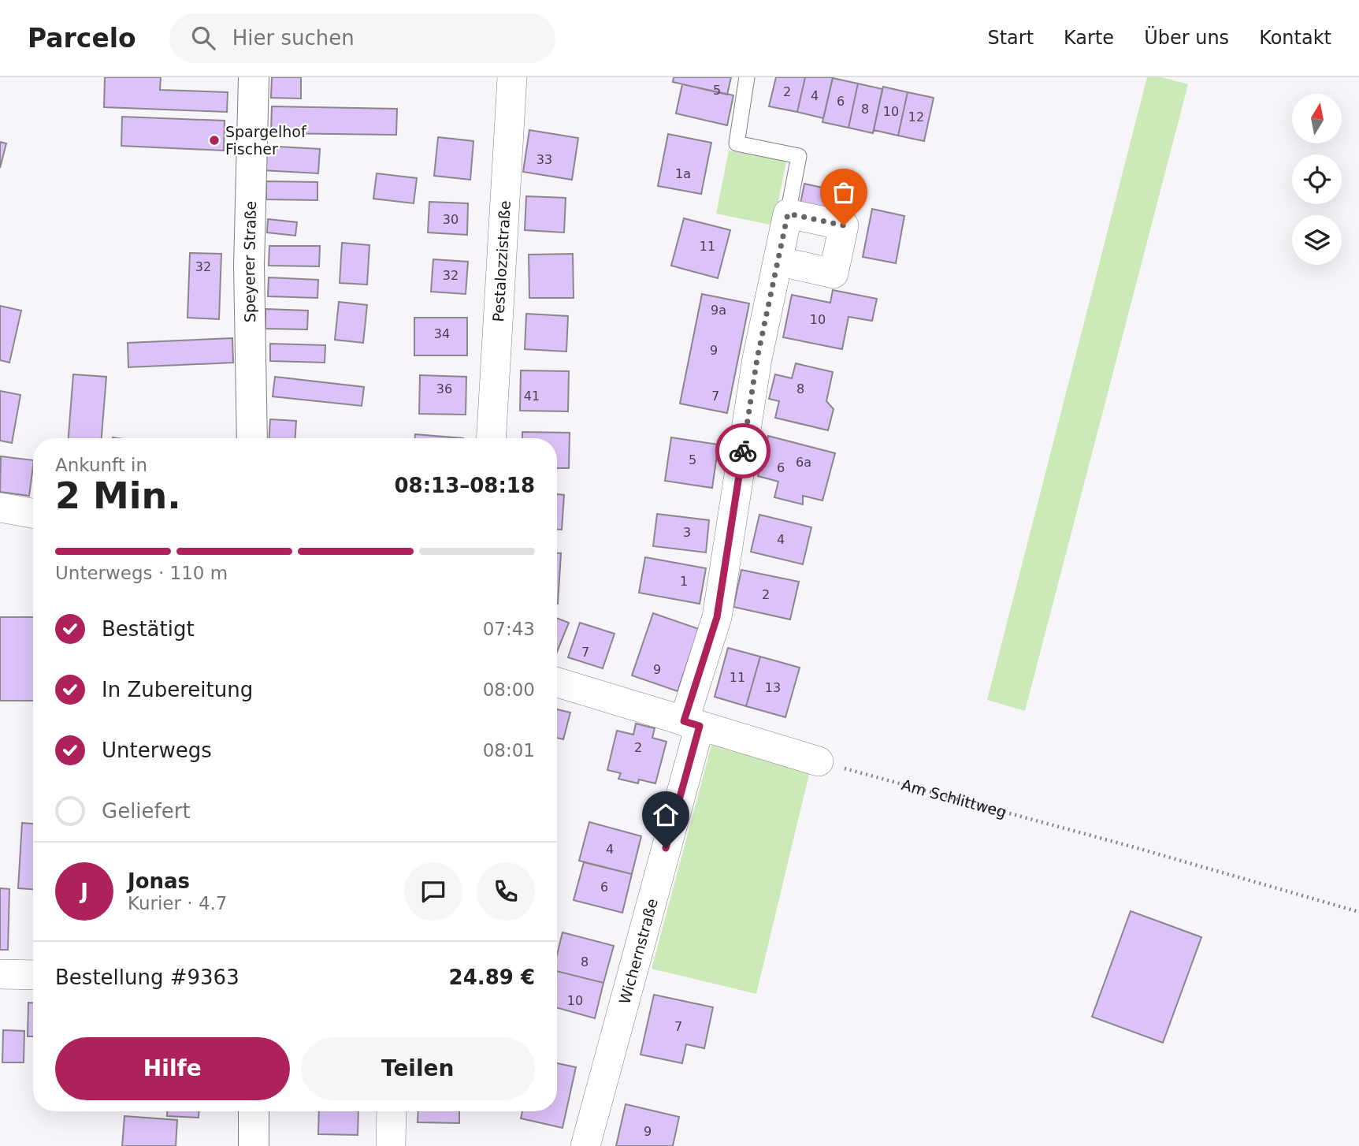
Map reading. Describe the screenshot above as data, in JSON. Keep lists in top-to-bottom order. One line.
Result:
{"streets":{"main road":["Speyerer Straße"],"street":["Pestalozzistraße","Wichernstraße"],"path":["Am Schlittweg"]},"places":["Spargelhof Fischer"],"house_numbers":["5","2","4","6","8","10","12","33","1a","30","11","32","32","9a","10","34","9","36","8","41","7","5","6a","6","3","4","1","2","7","9","11","13","2","4","6","8","10","7","9"],"north":"top","page":{"header":"Parcelo","search":"Hier suchen","nav":["Start","Karte","Über uns","Kontakt"],"heading":["2 Min.","Ankunft in","08:13–08:18"],"panel":["Jonas","Kurier · 4.7","Bestellung #9363","24.89 €"],"bar":"Unterwegs · 110 m","list":[["Bestätigt","07:43"],["In Zubereitung","08:00"],["Unterwegs","08:01"],"Geliefert"],"round":"J","buttons":["Hilfe","Teilen"]}}
